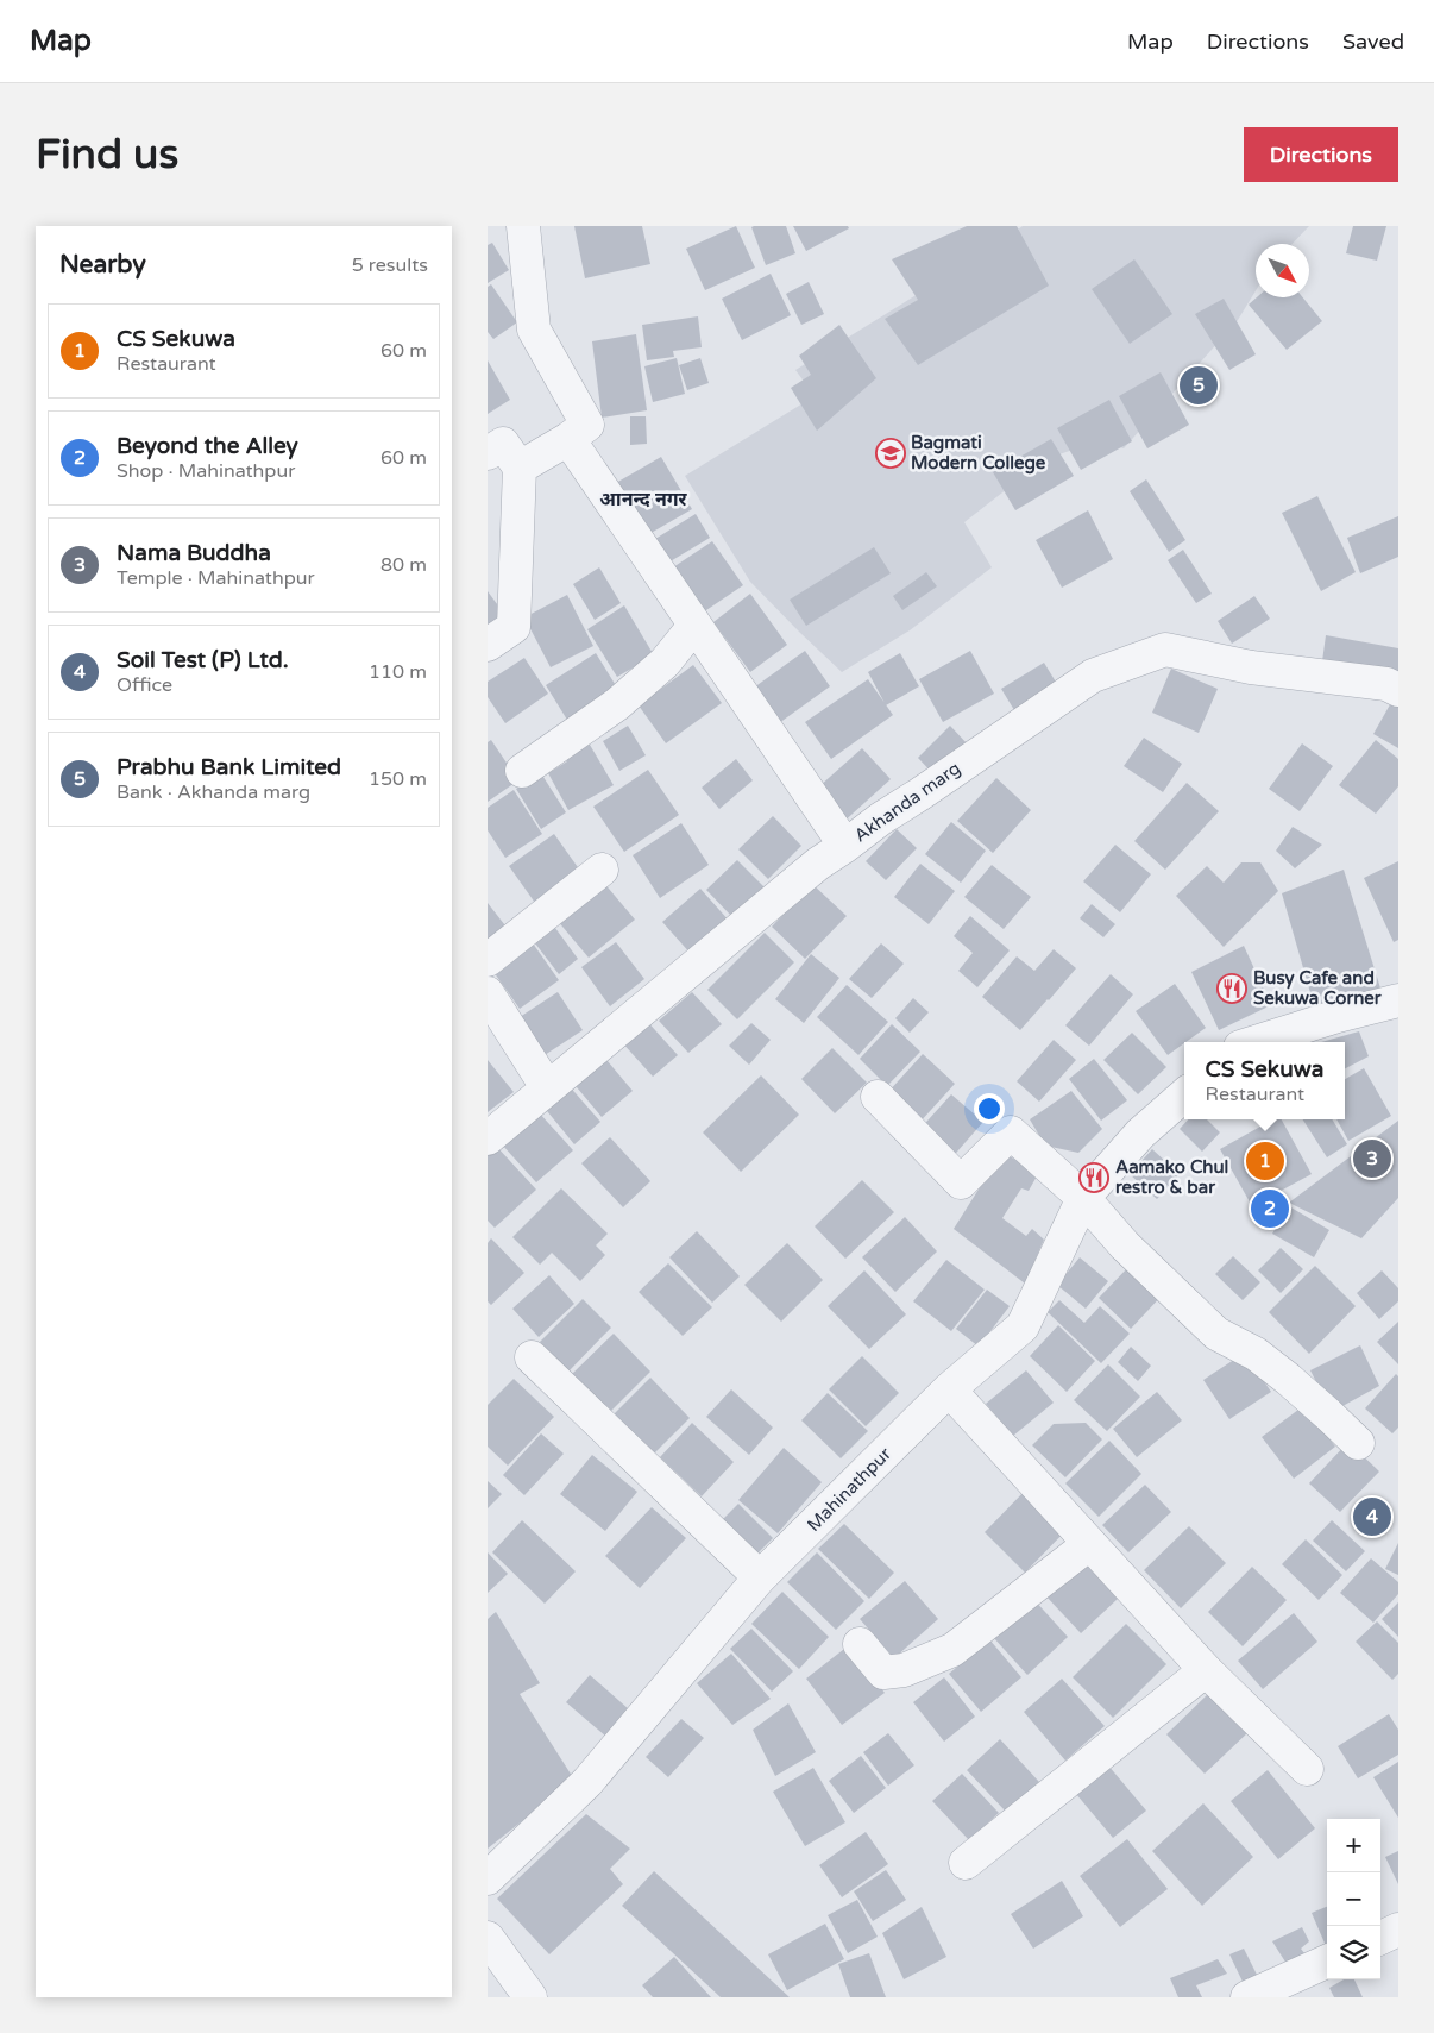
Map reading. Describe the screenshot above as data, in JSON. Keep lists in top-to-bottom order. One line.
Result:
{"streets":{"street":["Akhanda marg","Mahinathpur"]},"districts":["आनन्द नगर"],"places":{"school or university":["Bagmati Modern College"],"restaurant":["Busy Cafe and Sekuwa Corner","Aamako Chul restro & bar"]},"north":"bottom right","page":{"header":"Map","nav":["Map","Directions","Saved"],"buttons":"Directions","title":"Find us","heading":["Nearby","5 results"],"list":[{"mark":"1","name":"CS Sekuwa","note":"Restaurant","value":"60 m"},{"mark":"2","name":"Beyond the Alley","note":"Shop · Mahinathpur","value":"60 m"},{"mark":"3","name":"Nama Buddha","note":"Temple · Mahinathpur","value":"80 m"},{"mark":"4","name":"Soil Test (P) Ltd.","note":"Office","value":"110 m"},{"mark":"5","name":"Prabhu Bank Limited","note":"Bank · Akhanda marg","value":"150 m"}],"pins":["5","3","1","2","4"],"popup":["CS Sekuwa","Restaurant"],"map_buttons":["+","−"]}}
